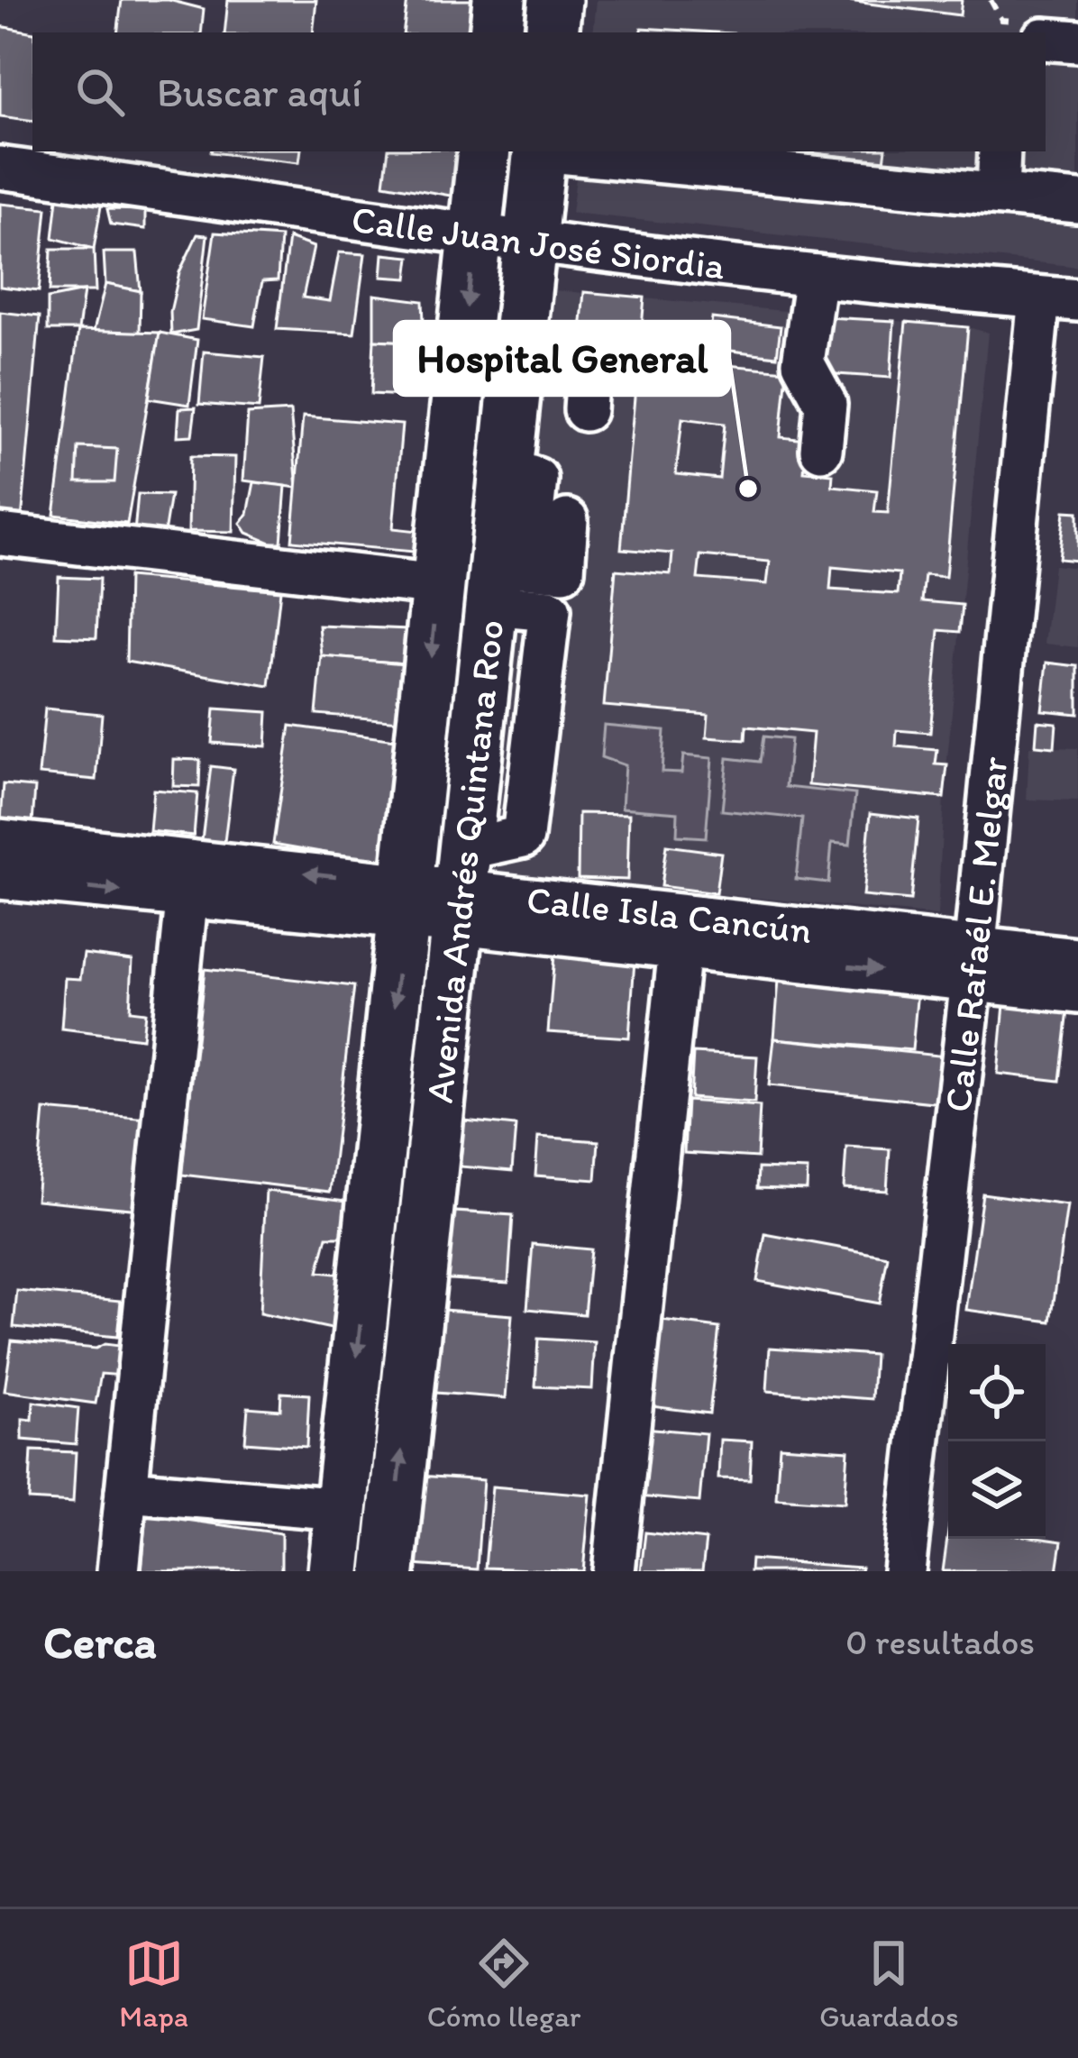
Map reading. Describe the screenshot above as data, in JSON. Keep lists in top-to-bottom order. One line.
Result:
{"streets":{"main road":["Avenida Andrés Quintana Roo"],"street":["Calle Juan José Siordia","Calle Isla Cancún","Calle Rafaél E. Melgar"]},"crossings":[["Calle Juan José Siordia","Avenida Andrés Quintana Roo"],["Calle Juan José Siordia","Calle Rafaél E. Melgar"],["Avenida Andrés Quintana Roo","Calle Isla Cancún"],["Calle Isla Cancún","Calle Rafaél E. Melgar"]],"places":["Hospital General"],"page":{"search":"Buscar aquí","heading":["Cerca","0 resultados"],"nav":["Mapa","Cómo llegar","Guardados"]}}
